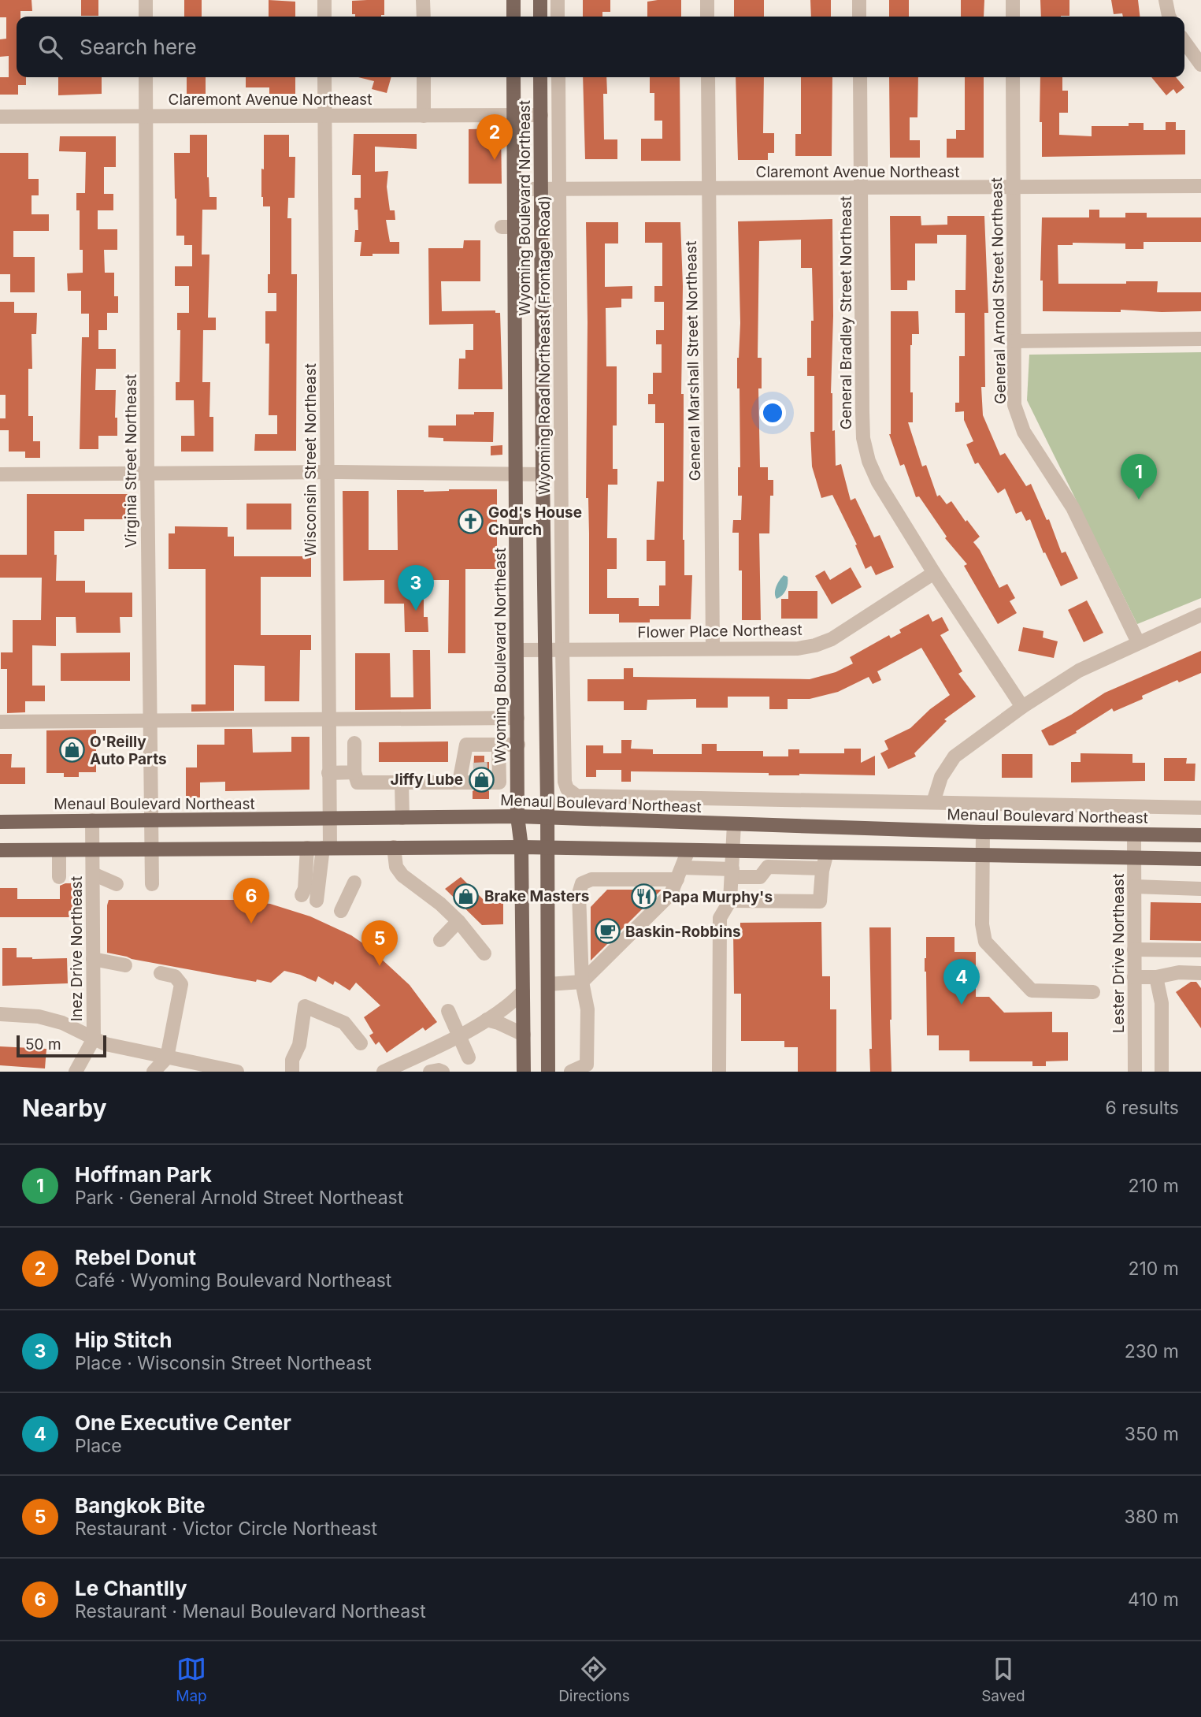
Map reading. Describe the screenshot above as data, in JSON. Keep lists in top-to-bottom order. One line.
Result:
{"streets":{"main road":["Wyoming Boulevard Northeast","Menaul Boulevard Northeast"],"street":["Claremont Avenue Northeast","General Arnold Street Northeast","General Bradley Street Northeast","Wyoming Road Northeast (Frontage Road)","General Marshall Street Northeast","Wisconsin Street Northeast","Virginia Street Northeast","Flower Place Northeast","Inez Drive Northeast","Lester Drive Northeast"]},"crossings":[["Claremont Avenue Northeast","Wyoming Boulevard Northeast"],["Claremont Avenue Northeast","General Arnold Street Northeast"],["Claremont Avenue Northeast","General Bradley Street Northeast"],["Claremont Avenue Northeast","Wyoming Road Northeast (Frontage Road)"],["Claremont Avenue Northeast","General Marshall Street Northeast"],["Claremont Avenue Northeast","Wisconsin Street Northeast"],["Claremont Avenue Northeast","Virginia Street Northeast"],["Wyoming Boulevard Northeast","Flower Place Northeast"],["Wyoming Boulevard Northeast","Menaul Boulevard Northeast"],["General Bradley Street Northeast","Flower Place Northeast"],["Wyoming Road Northeast (Frontage Road)","Flower Place Northeast"],["General Marshall Street Northeast","Flower Place Northeast"],["Wisconsin Street Northeast","Menaul Boulevard Northeast"],["Virginia Street Northeast","Menaul Boulevard Northeast"],["Menaul Boulevard Northeast","Inez Drive Northeast"],["Menaul Boulevard Northeast","Lester Drive Northeast"]],"places":{"church":["God's House Church"],"shop":["O'Reilly Auto Parts","Jiffy Lube","Brake Masters"],"restaurant":["Papa Murphy's"],"cafe":["Baskin-Robbins"]},"scale_bar":"50 m","page":{"search":"Search here","pins":["2","1","3","6","5","4"],"scale":"50 m","heading":["Nearby","6 results"],"list":[{"mark":"1","name":"Hoffman Park","note":"Park · General Arnold Street Northeast","value":"210 m"},{"mark":"2","name":"Rebel Donut","note":"Café · Wyoming Boulevard Northeast","value":"210 m"},{"mark":"3","name":"Hip Stitch","note":"Place · Wisconsin Street Northeast","value":"230 m"},{"mark":"4","name":"One Executive Center","note":"Place","value":"350 m"},{"mark":"5","name":"Bangkok Bite","note":"Restaurant · Victor Circle Northeast","value":"380 m"},{"mark":"6","name":"Le Chantlly","note":"Restaurant · Menaul Boulevard Northeast","value":"410 m"}],"nav":["Map","Directions","Saved"]}}
